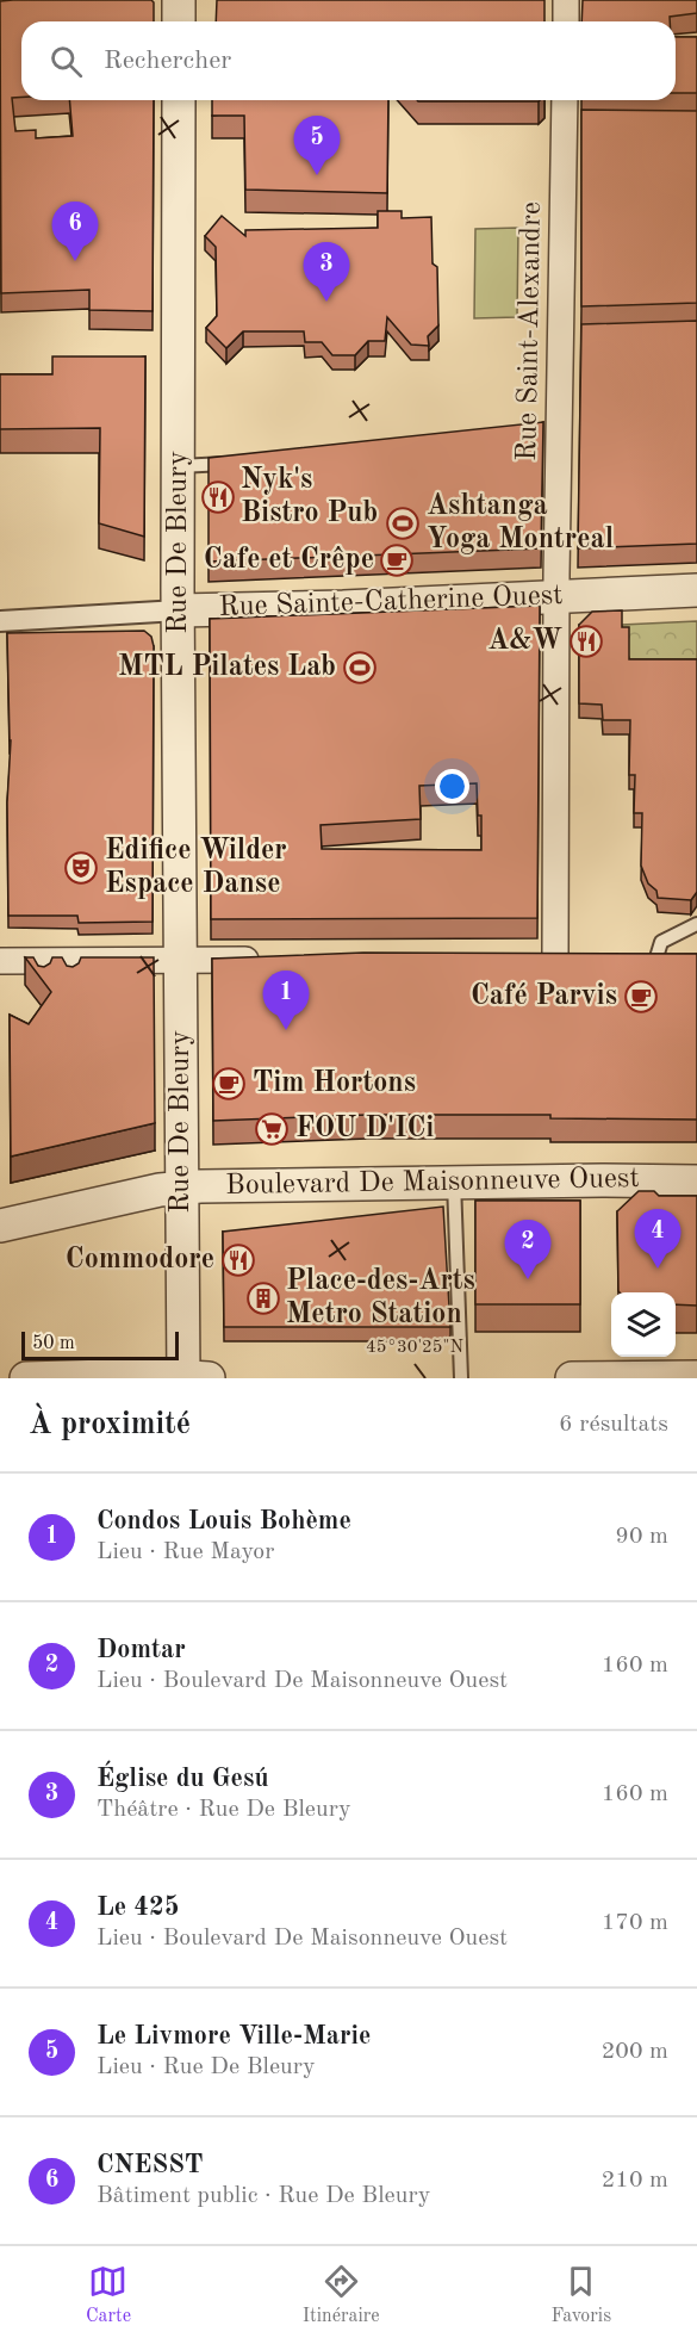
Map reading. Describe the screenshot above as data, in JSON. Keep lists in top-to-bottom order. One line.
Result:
{"streets":{"street":["Rue Saint-Alexandre","Rue De Bleury","Rue Sainte-Catherine Ouest","Boulevard De Maisonneuve Ouest"]},"crossings":[["Rue Saint-Alexandre","Rue Sainte-Catherine Ouest"],["Rue De Bleury","Rue Sainte-Catherine Ouest"],["Rue De Bleury","Boulevard De Maisonneuve Ouest"]],"places":{"restaurant":["Nyk's Bistro Pub","A&W","Commodore"],"sports":["Ashtanga Yoga Montreal","MTL Pilates Lab"],"cafe":["Cafe et Crêpe","Café Parvis","Tim Hortons"],"theatre":["Edifice Wilder Espace Danse"],"supermarket":["FOU D'ICi"],"building":["Place-des-Arts Metro Station"]},"scale_bar":"50 m","page":{"search":"Rechercher","pins":["5","6","3","1","4","2"],"scale":"50 m","heading":["À proximité","6 résultats"],"list":[{"mark":"1","name":"Condos Louis Bohème","note":"Lieu · Rue Mayor","value":"90 m"},{"mark":"2","name":"Domtar","note":"Lieu · Boulevard De Maisonneuve Ouest","value":"160 m"},{"mark":"3","name":"Église du Gesú","note":"Théâtre · Rue De Bleury","value":"160 m"},{"mark":"4","name":"Le 425","note":"Lieu · Boulevard De Maisonneuve Ouest","value":"170 m"},{"mark":"5","name":"Le Livmore Ville-Marie","note":"Lieu · Rue De Bleury","value":"200 m"},{"mark":"6","name":"CNESST","note":"Bâtiment public · Rue De Bleury","value":"210 m"}],"nav":["Carte","Itinéraire","Favoris"]},"coordinates":["45°30'25\"N"]}
